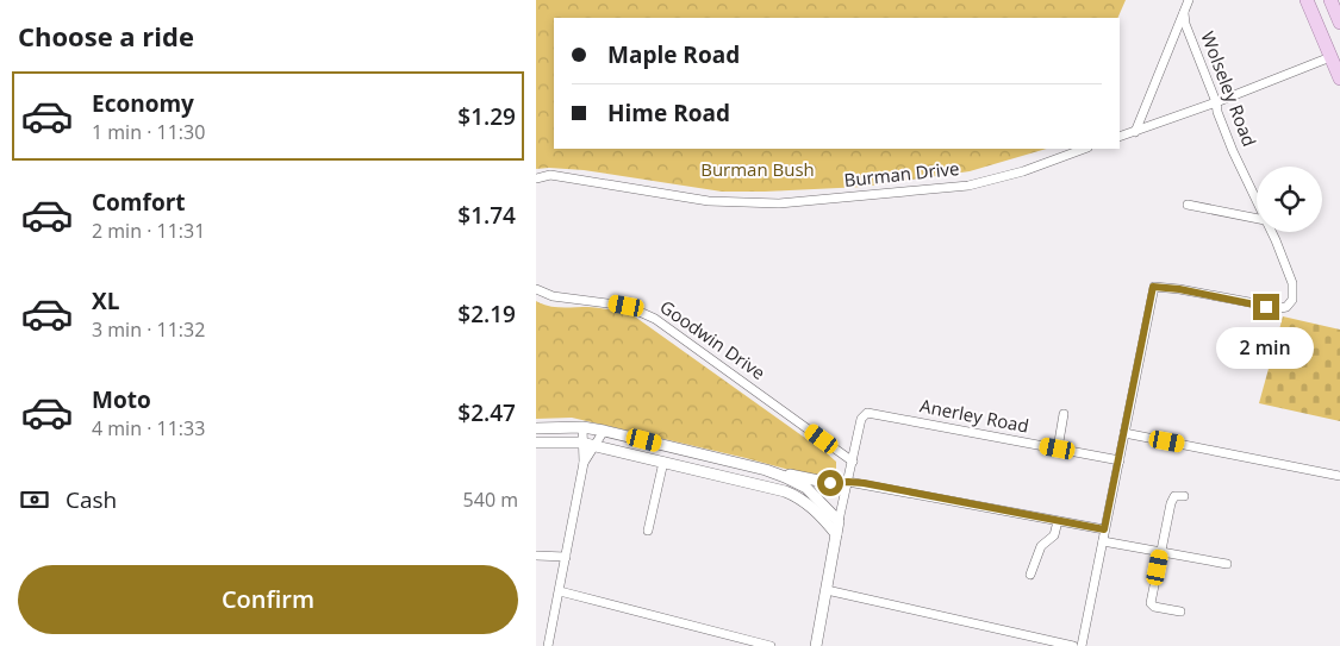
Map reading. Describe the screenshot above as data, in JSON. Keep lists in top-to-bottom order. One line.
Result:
{"streets":{"street":["Wolseley Road","Burman Drive","Goodwin Drive","Anerley Road"]},"crossings":[["Goodwin Drive","Anerley Road"]],"parks":["Burman Bush"],"page":{"heading":"Choose a ride","banner":["Maple Road","Hime Road"],"list":[{"name":"Economy","note":"1 min · 11:30","value":"$1.29"},{"name":"Comfort","note":"2 min · 11:31","value":"$1.74"},{"name":"XL","note":"3 min · 11:32","value":"$2.19"},{"name":"Moto","note":"4 min · 11:33","value":"$2.47"}],"bubble":"2 min","pay":["Cash","540 m"],"buttons":"Confirm"}}
